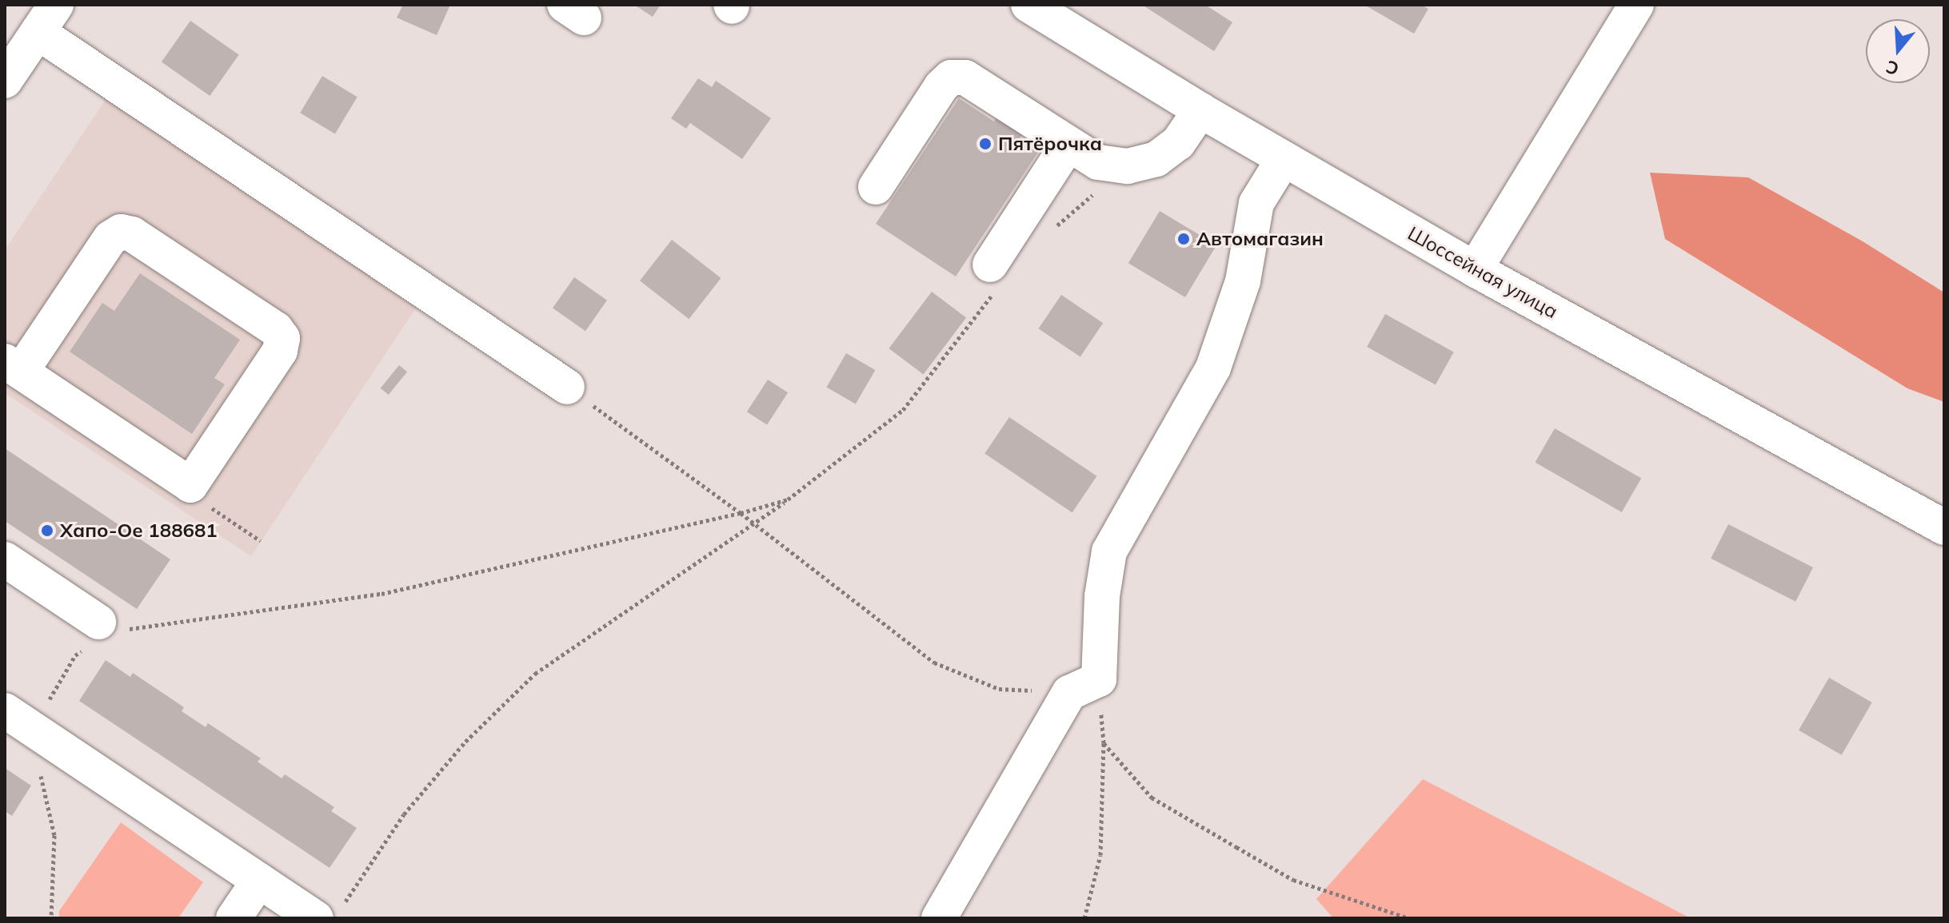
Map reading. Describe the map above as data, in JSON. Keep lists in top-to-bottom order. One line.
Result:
{"streets":{"street":["Шоссейная улица"]},"places":["Пятёрочка","Автомагазин","Хапо-Ое 188681"],"north":"bottom"}
